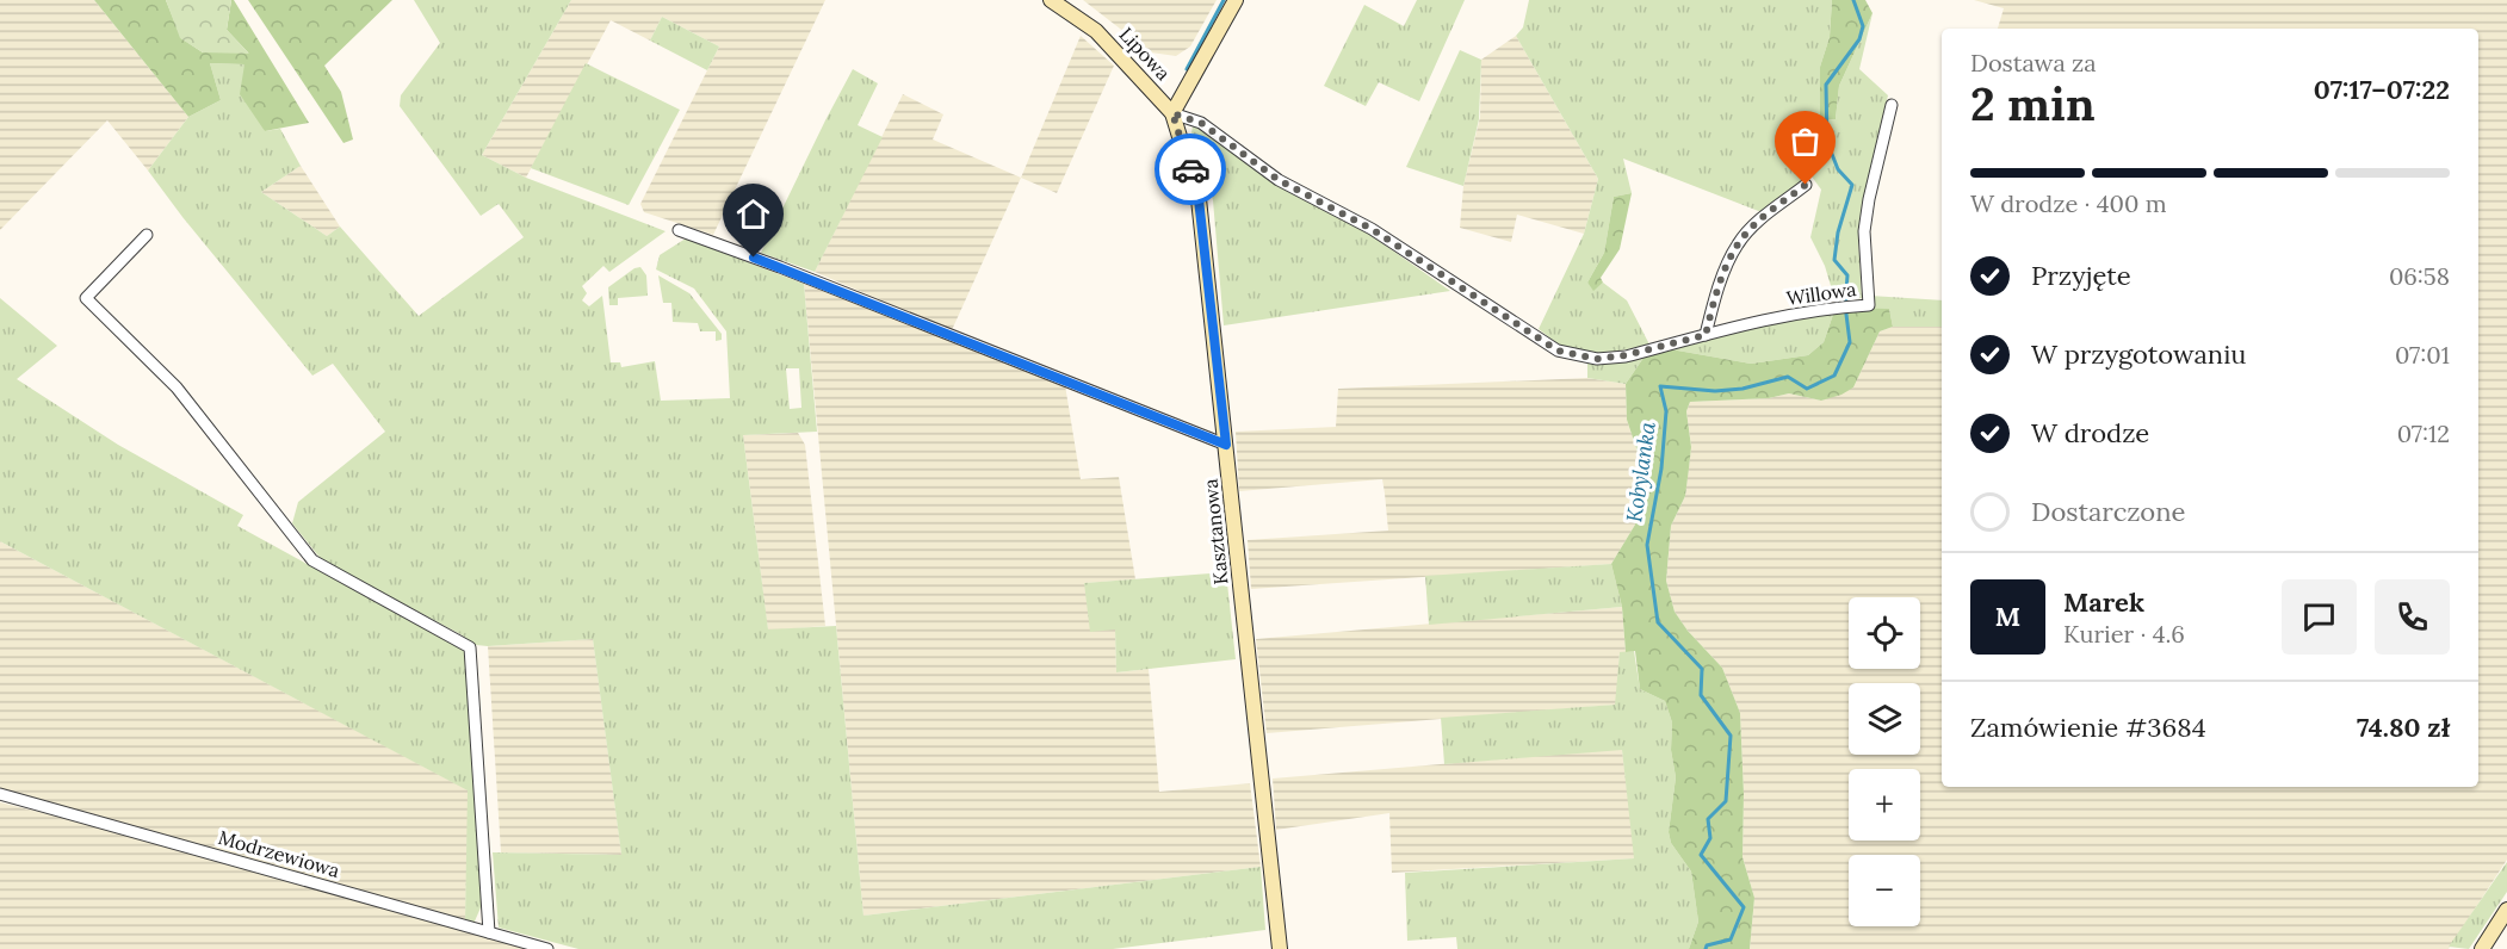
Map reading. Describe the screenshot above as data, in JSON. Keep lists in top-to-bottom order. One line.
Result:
{"streets":{"street":["Lipowa","Willowa","Kasztanowa","Modrzewiowa"]},"crossings":[["Lipowa","Willowa"],["Lipowa","Kasztanowa"],["Willowa","Kasztanowa"]],"water":["Kobylanka"],"page":{"heading":["2 min","Dostawa za","07:17–07:22"],"panel":["Marek","Kurier · 4.6","Zamówienie #3684","74.80 zł"],"bar":"W drodze · 400 m","list":[["Przyjęte","06:58"],["W przygotowaniu","07:01"],["W drodze","07:12"],"Dostarczone"],"round":"M","map_buttons":["+","−"]}}
